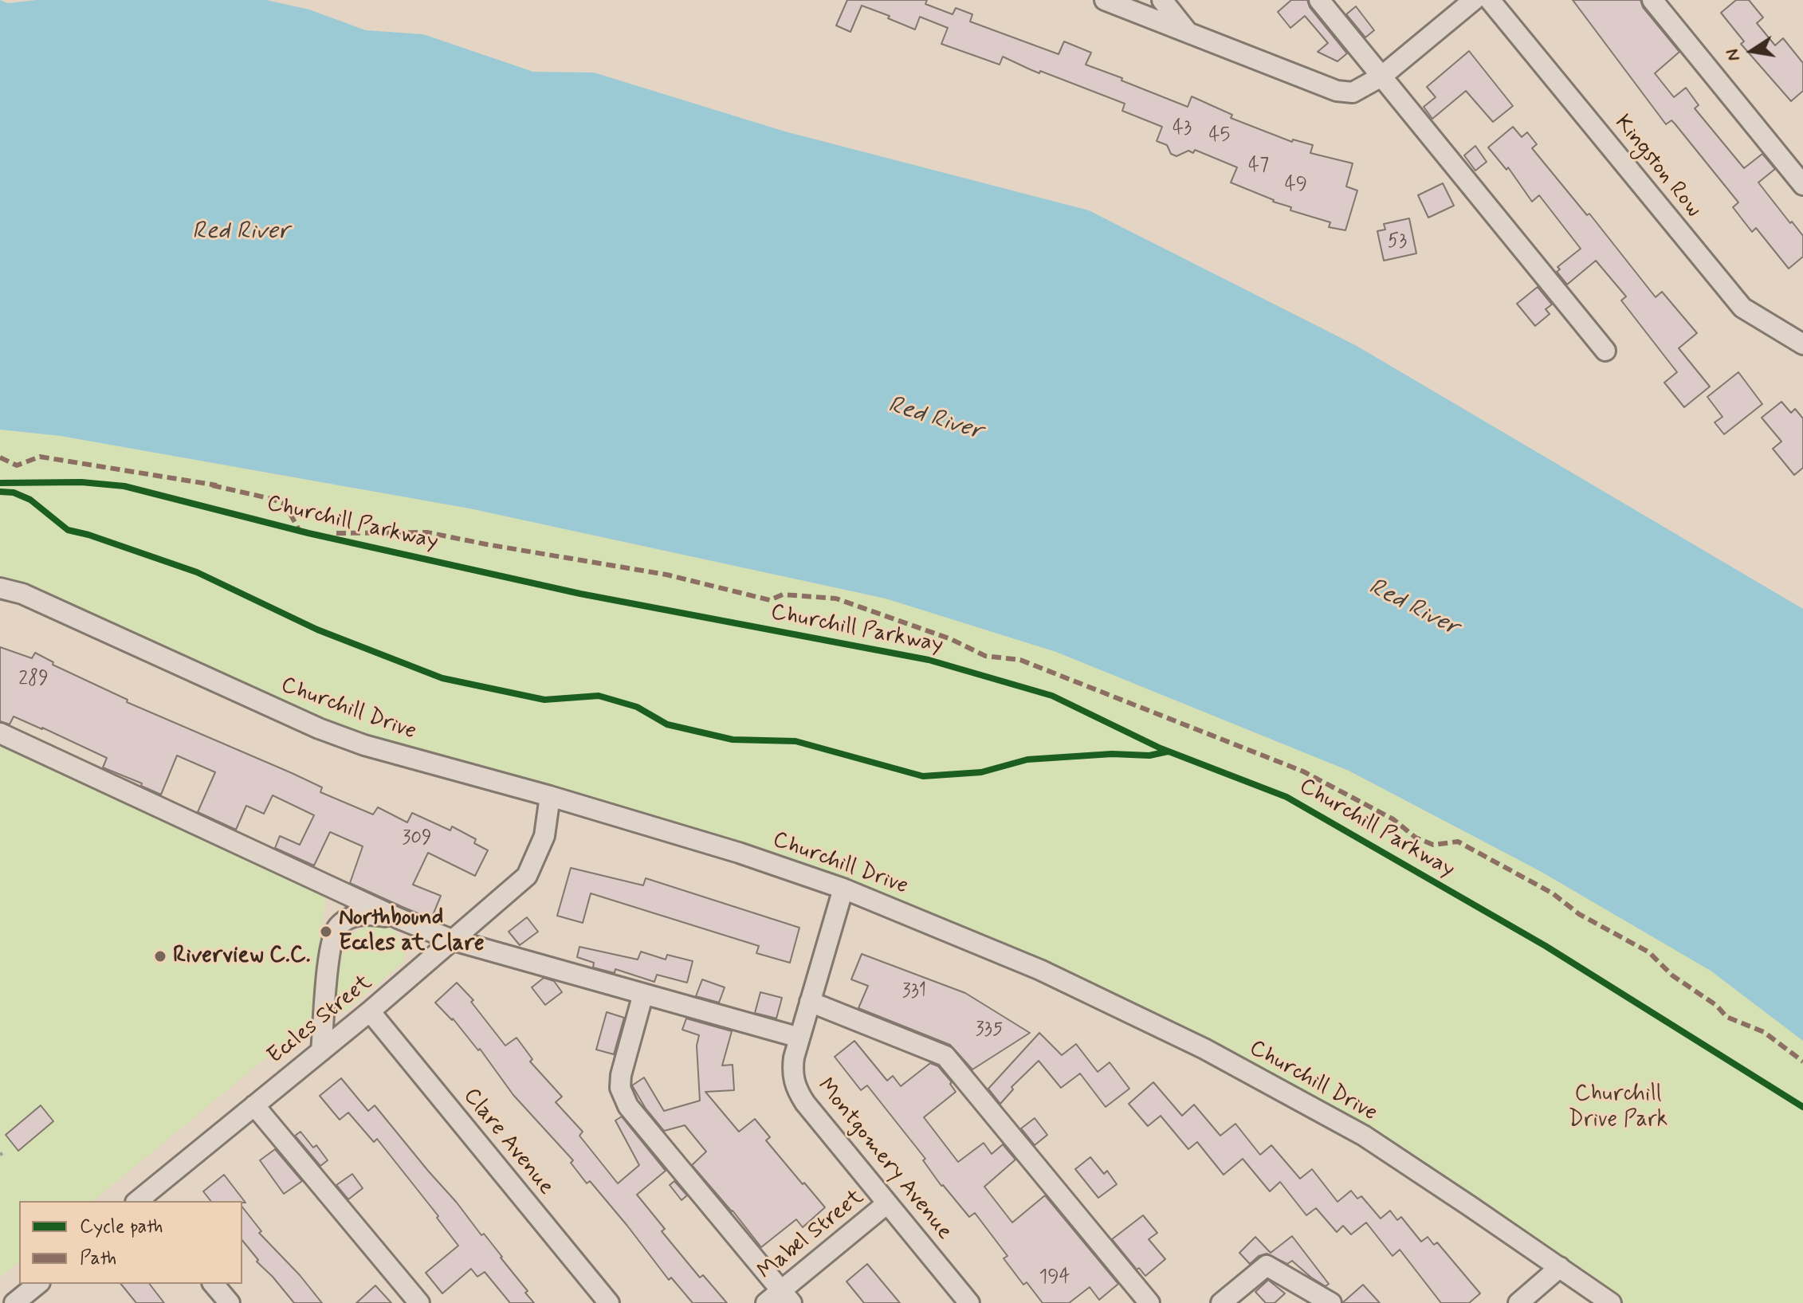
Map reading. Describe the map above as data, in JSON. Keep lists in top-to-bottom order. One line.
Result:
{"streets":{"street":["Kingston Row","Churchill Drive","Eccles Street","Clare Avenue","Montgomery Avenue","Mabel Street"],"cycle path":["Churchill Parkway"]},"crossings":[["Churchill Drive","Eccles Street"],["Churchill Drive","Montgomery Avenue"],["Eccles Street","Clare Avenue"],["Montgomery Avenue","Mabel Street"]],"water":["Red River"],"parks":["Churchill Drive Park"],"places":["Northbound Eccles at Clare","Riverview C.C."],"house_numbers":["43","45","47","49","53","289","309","331","335","194"],"legend":["Cycle path","Path"],"north":"left"}
